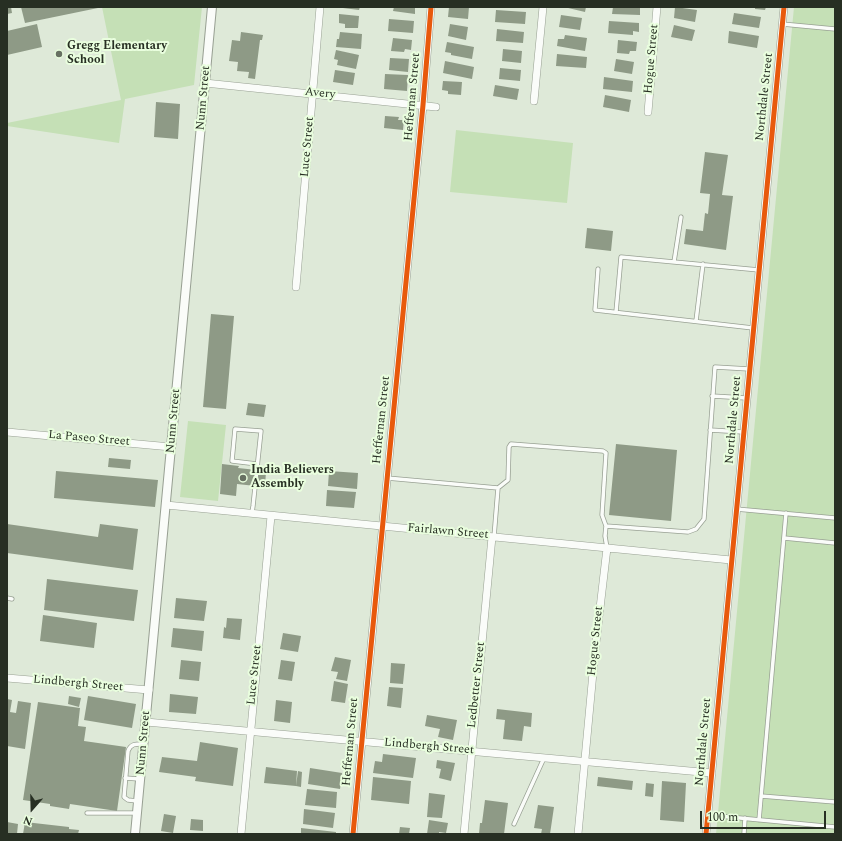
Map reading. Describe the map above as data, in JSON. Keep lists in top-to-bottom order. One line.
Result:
{"streets":{"street":["Hogue Street","Avery","Heffernan Street","Northdale Street","Nunn Street","Luce Street","La Paseo Street","Fairlawn Street","Lindbergh Street","Ledbetter Street"]},"crossings":[["Hogue Street","Fairlawn Street"],["Hogue Street","Lindbergh Street"],["Avery","Heffernan Street"],["Avery","Nunn Street"],["Avery","Luce Street"],["Heffernan Street","Fairlawn Street"],["Heffernan Street","Lindbergh Street"],["Northdale Street","Fairlawn Street"],["Northdale Street","Lindbergh Street"],["Nunn Street","La Paseo Street"],["Nunn Street","Fairlawn Street"],["Nunn Street","Lindbergh Street"],["Luce Street","Fairlawn Street"],["Luce Street","Lindbergh Street"],["Fairlawn Street","Ledbetter Street"],["Lindbergh Street","Ledbetter Street"]],"places":["Gregg Elementary School","India Believers Assembly"],"scale_bar":"100 m","north":"bottom"}
